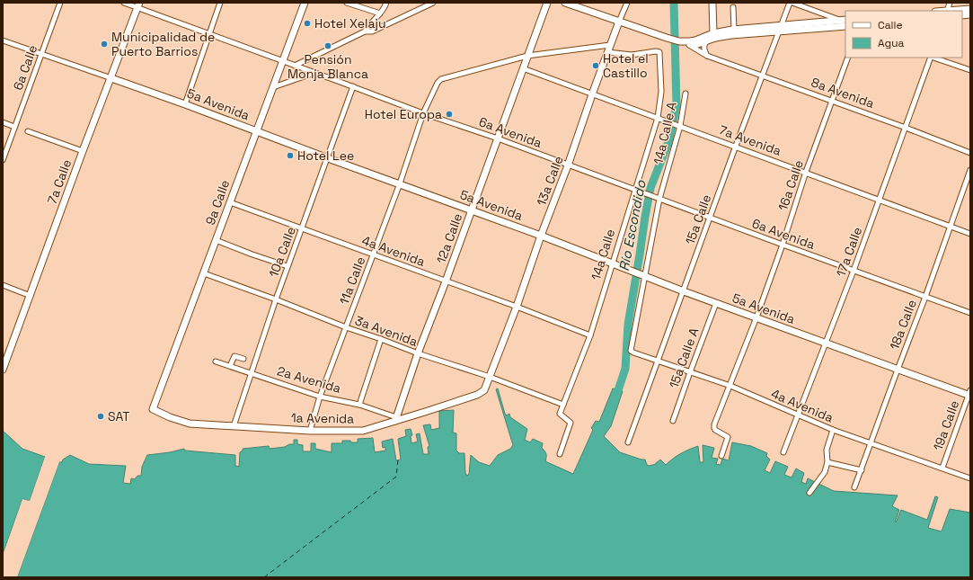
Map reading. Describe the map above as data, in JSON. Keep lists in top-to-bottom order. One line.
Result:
{"streets":{"street":["6a Calle","8a Avenida","5a Avenida","6a Avenida","14a Calle A","7a Avenida","13a Calle","7a Calle","16a Calle","9a Calle","15a Calle","12a Calle","4a Avenida","10a Calle","17a Calle","14a Calle","11a Calle","18a Calle","3a Avenida","15a Calle A","2a Avenida","1a Avenida","19a Calle"]},"crossings":[["6a Calle","5a Avenida"],["8a Avenida","16a Calle"],["8a Avenida","15a Calle"],["8a Avenida","17a Calle"],["5a Avenida","14a Calle A"],["5a Avenida","13a Calle"],["5a Avenida","7a Calle"],["5a Avenida","16a Calle"],["5a Avenida","9a Calle"],["5a Avenida","15a Calle"],["5a Avenida","12a Calle"],["5a Avenida","10a Calle"],["5a Avenida","17a Calle"],["5a Avenida","14a Calle"],["5a Avenida","11a Calle"],["5a Avenida","18a Calle"],["5a Avenida","15a Calle A"],["5a Avenida","19a Calle"],["6a Avenida","14a Calle A"],["6a Avenida","13a Calle"],["6a Avenida","7a Calle"],["6a Avenida","16a Calle"],["6a Avenida","9a Calle"],["6a Avenida","15a Calle"],["6a Avenida","12a Calle"],["6a Avenida","10a Calle"],["6a Avenida","17a Calle"],["6a Avenida","14a Calle"],["6a Avenida","11a Calle"],["6a Avenida","18a Calle"],["14a Calle A","7a Avenida"],["14a Calle A","4a Avenida"],["7a Avenida","13a Calle"],["7a Avenida","16a Calle"],["7a Avenida","15a Calle"],["7a Avenida","12a Calle"],["7a Avenida","17a Calle"],["7a Avenida","14a Calle"],["7a Avenida","18a Calle"],["13a Calle","4a Avenida"],["13a Calle","14a Calle"],["13a Calle","3a Avenida"],["13a Calle","1a Avenida"],["16a Calle","4a Avenida"],["9a Calle","4a Avenida"],["9a Calle","3a Avenida"],["9a Calle","1a Avenida"],["15a Calle","4a Avenida"],["12a Calle","4a Avenida"],["12a Calle","11a Calle"],["12a Calle","3a Avenida"],["12a Calle","2a Avenida"],["12a Calle","1a Avenida"],["4a Avenida","10a Calle"],["4a Avenida","17a Calle"],["4a Avenida","14a Calle"],["4a Avenida","11a Calle"],["4a Avenida","18a Calle"],["4a Avenida","15a Calle A"],["4a Avenida","19a Calle"],["10a Calle","3a Avenida"],["10a Calle","2a Avenida"],["10a Calle","1a Avenida"],["14a Calle","3a Avenida"],["11a Calle","3a Avenida"],["11a Calle","2a Avenida"],["11a Calle","1a Avenida"],["2a Avenida","1a Avenida"]],"water":["Río Escondido"],"places":["Hotel Xelaju","Municipalidad de Puerto Barrios","Pensión Monja Blanca","Hotel el Castillo","Hotel Europa","Hotel Lee","SAT"],"legend":["Calle","Agua"]}
